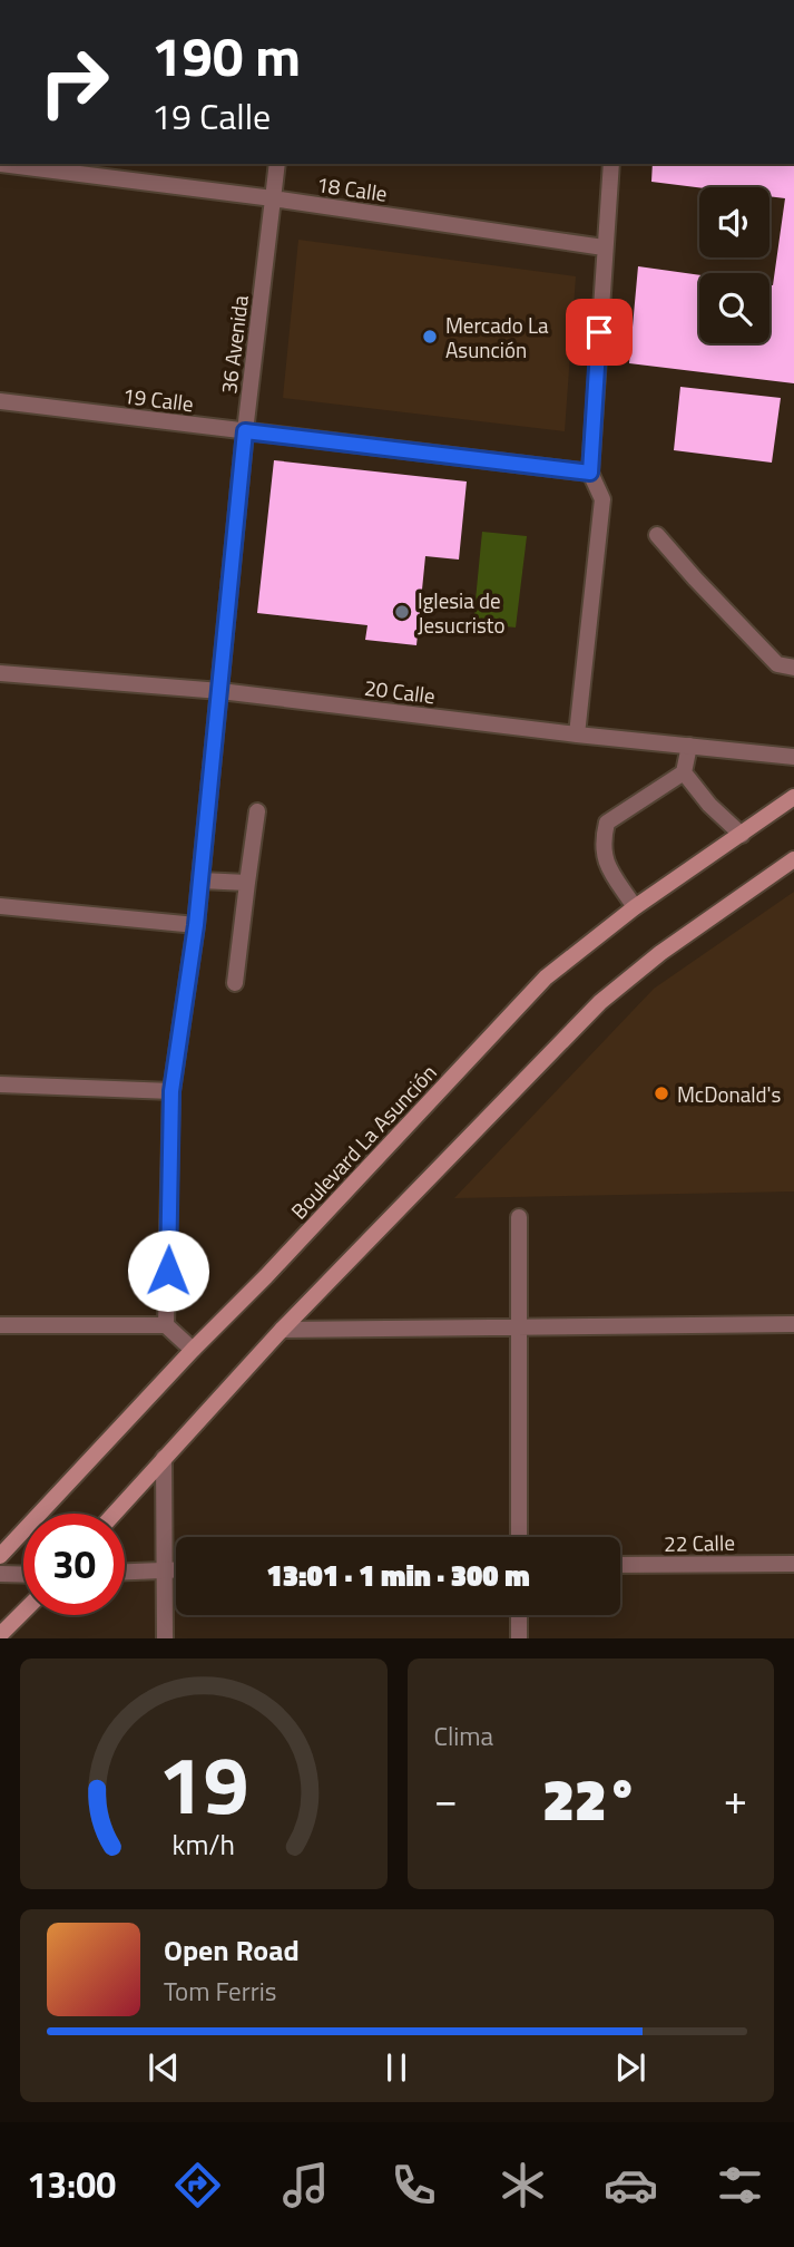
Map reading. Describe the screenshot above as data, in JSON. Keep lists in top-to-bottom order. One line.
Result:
{"streets":{"main road":["Boulevard La Asunción"],"street":["18 Calle","36 Avenida","19 Calle","20 Calle","22 Calle"]},"crossings":[["18 Calle","36 Avenida"],["36 Avenida","19 Calle"],["36 Avenida","20 Calle"]],"places":["Mercado La Asunción","Iglesia de Jesucristo","McDonald's"],"page":{"turn":["190 m","19 Calle"],"limit":"30","trip":"13:01 · 1 min · 300 m","tile":"Clima","heat":["−","22°","+"],"song":["Open Road","Tom Ferris"],"tabs":"13:00","gauge":["19","km/h"]}}
